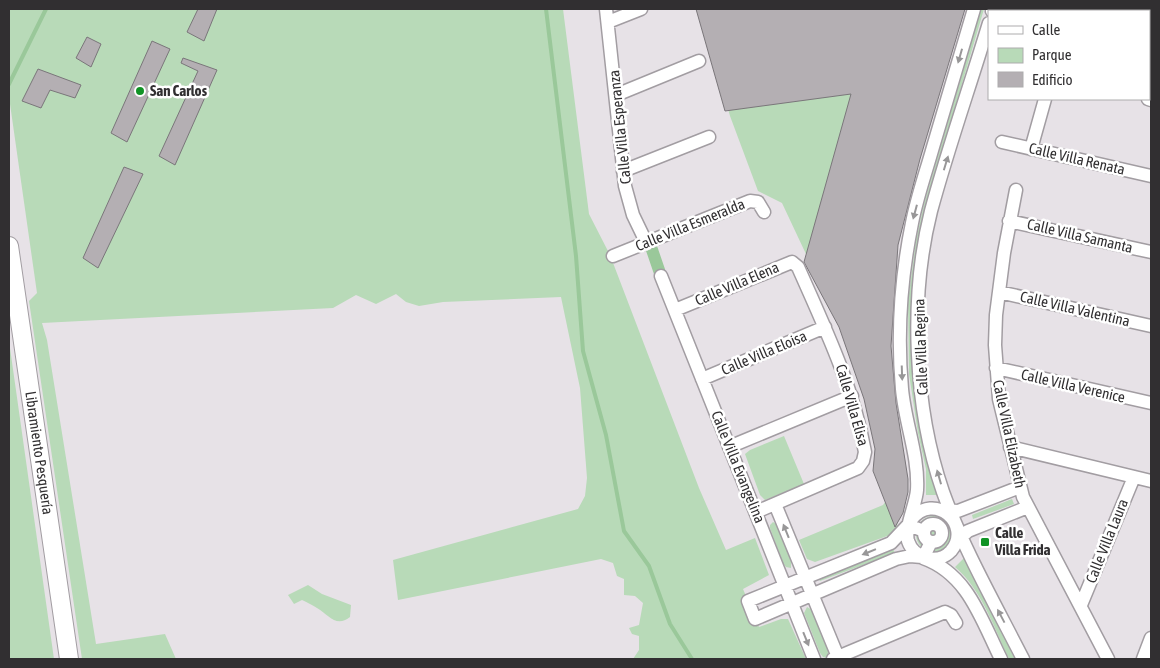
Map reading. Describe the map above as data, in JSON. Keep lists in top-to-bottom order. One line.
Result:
{"streets":{"main road":["Libramiento Pesquería"],"street":["Calle Villa Esperanza","Calle Villa Renata","Calle Villa Esmeralda","Calle Villa Samanta","Calle Villa Elena","Calle Villa Valentina","Calle Villa Regina","Calle Villa Eloisa","Calle Villa Verenice","Calle Villa Elisa","Calle Villa Elizabeth","Calle Villa Evangelina","Calle Villa Laura"]},"crossings":[["Calle Villa Esperanza","Calle Villa Esmeralda"],["Calle Villa Samanta","Calle Villa Elizabeth"],["Calle Villa Elena","Calle Villa Elisa"],["Calle Villa Elena","Calle Villa Evangelina"],["Calle Villa Valentina","Calle Villa Elizabeth"],["Calle Villa Eloisa","Calle Villa Elisa"],["Calle Villa Eloisa","Calle Villa Evangelina"],["Calle Villa Verenice","Calle Villa Elizabeth"],["Calle Villa Elisa","Calle Villa Evangelina"],["Calle Villa Elizabeth","Calle Villa Laura"]],"places":{"other":["San Carlos"],"transit":["Calle Villa Frida"]},"legend":["Calle","Parque","Edificio"]}
